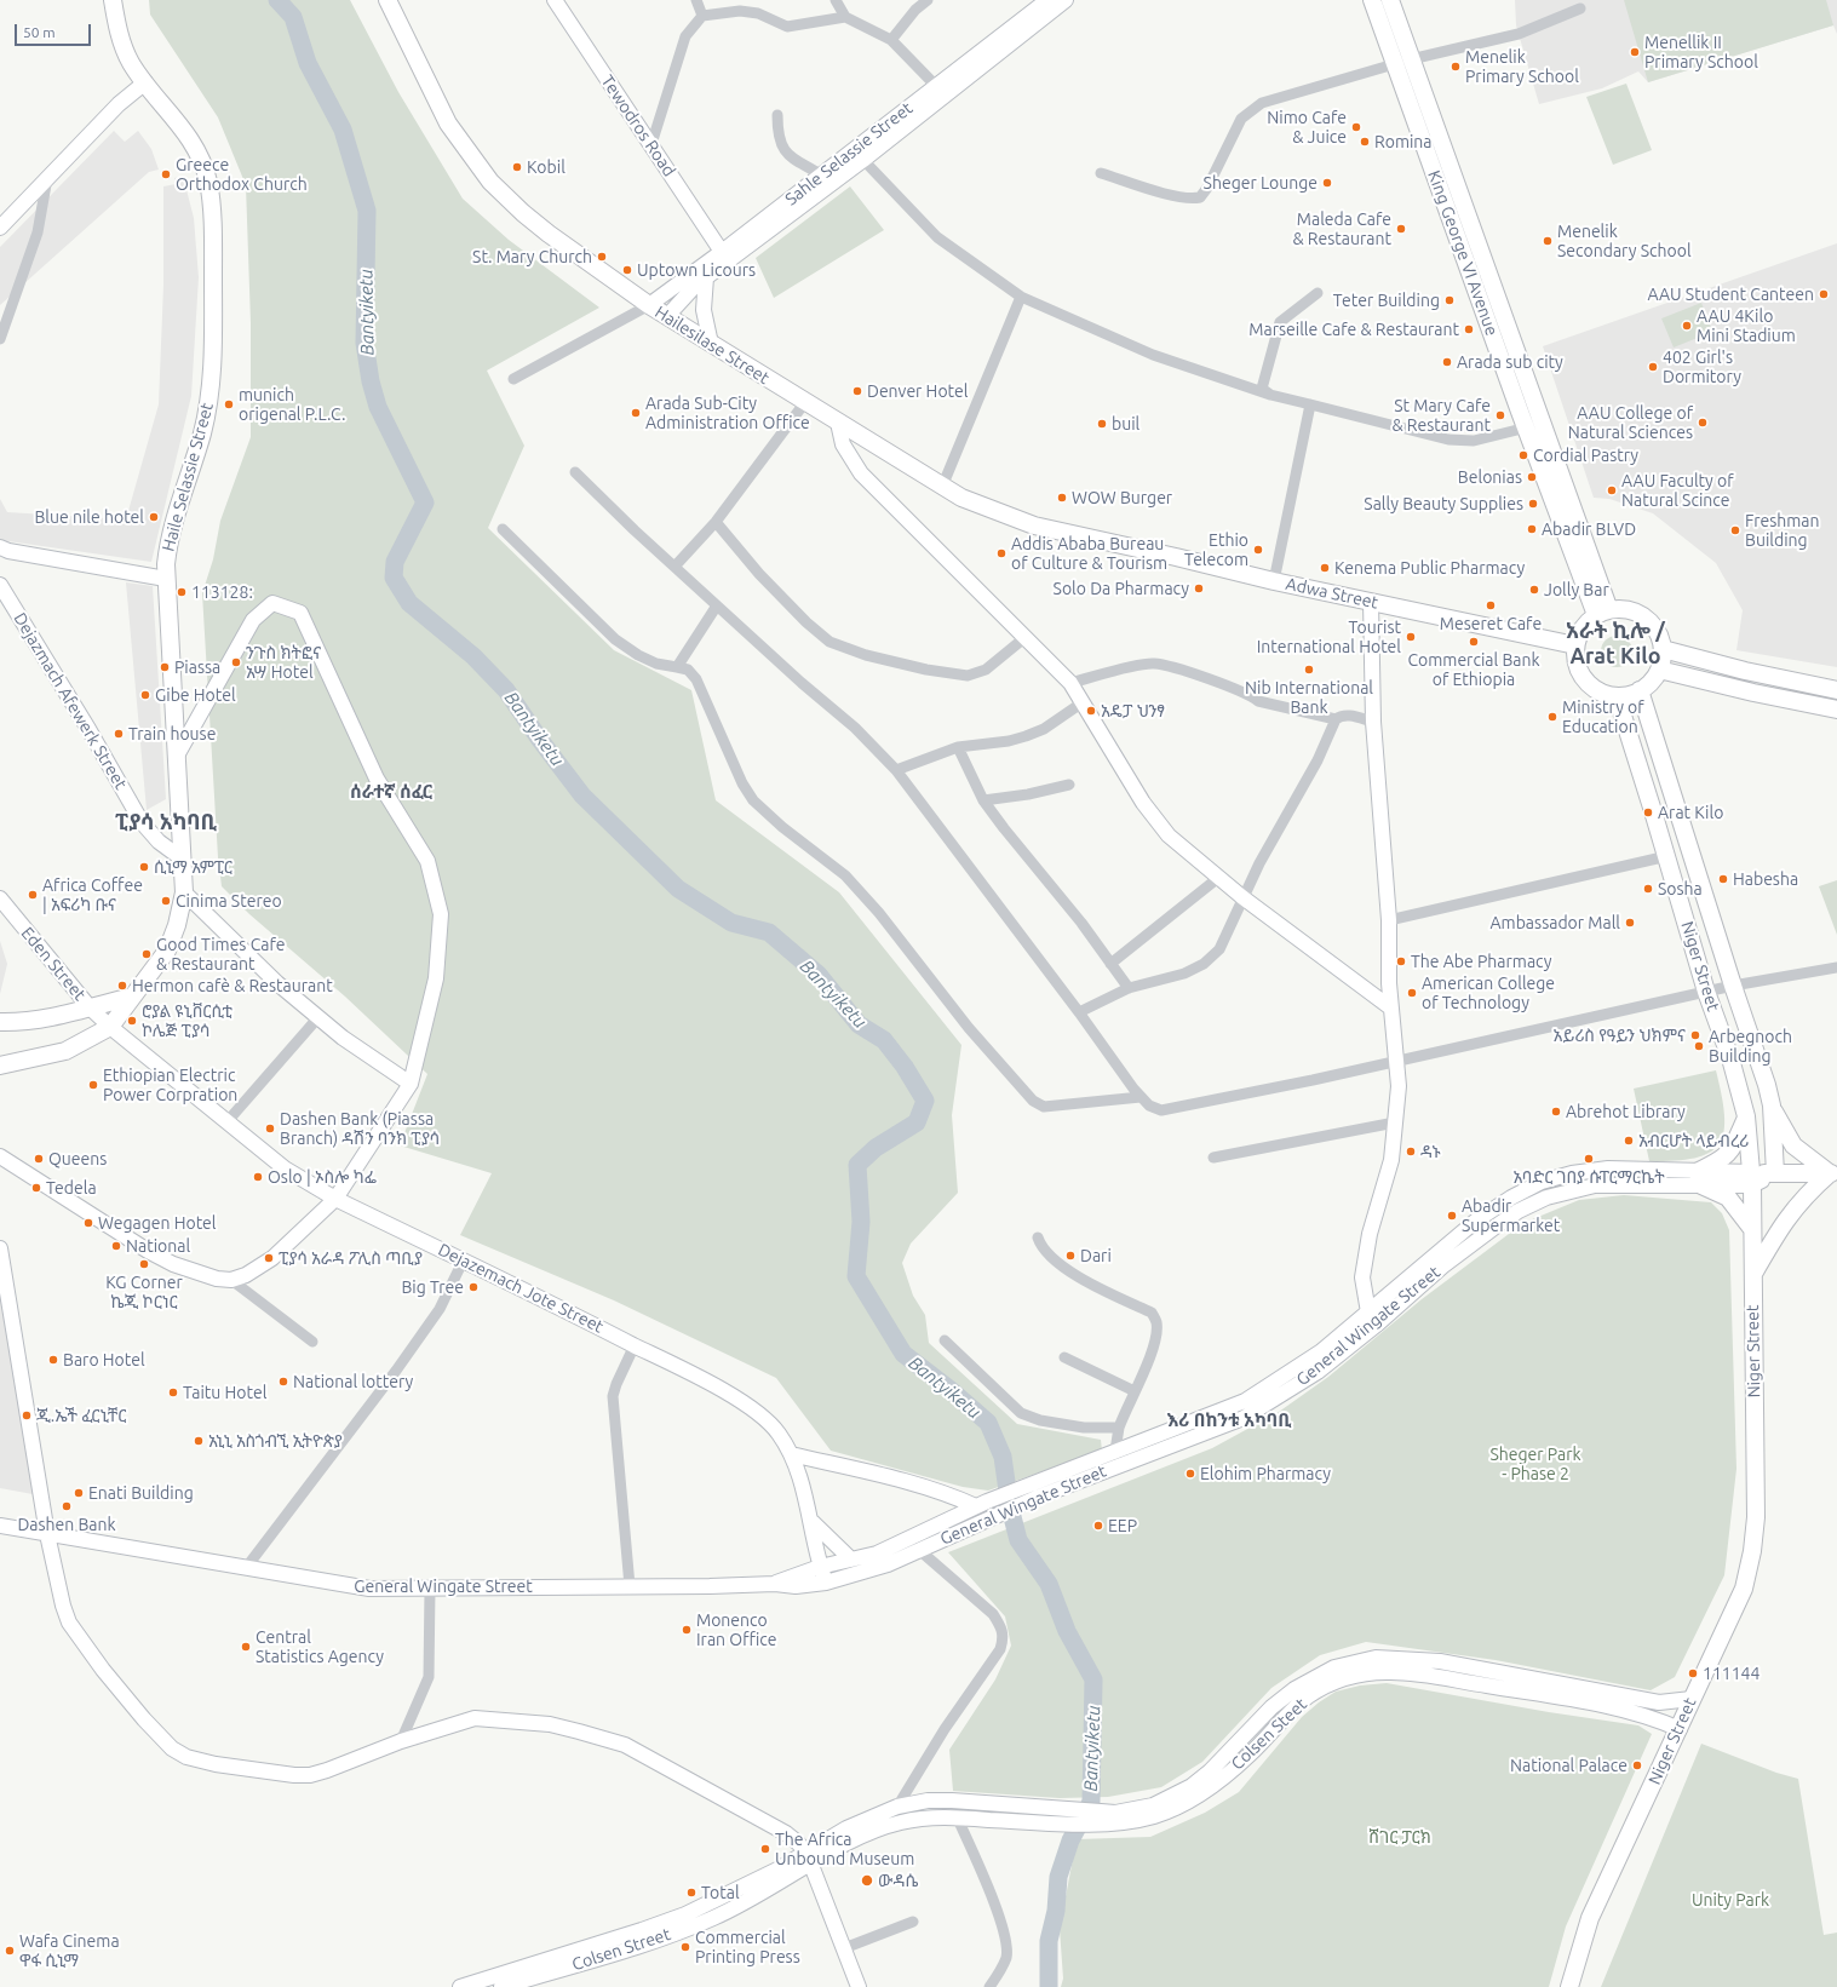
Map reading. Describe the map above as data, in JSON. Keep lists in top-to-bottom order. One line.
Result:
{"streets":{"main road":["Tewodros Road","Sahle Selassie Street","King George VI Avenue","Hailesilase Street","Haile Selassie Street","Adwa Street","Dejazmach Afewerk Street","Eden Street","Niger Street","Dejazemach Jote Street","General Wingate Street","Colsen Steet","Colsen Street"]},"crossings":[["Tewodros Road","Sahle Selassie Street"],["Sahle Selassie Street","Hailesilase Street"],["King George VI Avenue","Adwa Street"],["King George VI Avenue","Niger Street"],["Hailesilase Street","Adwa Street"],["Haile Selassie Street","Dejazmach Afewerk Street"],["Haile Selassie Street","Eden Street"],["Adwa Street","Niger Street"],["Eden Street","Dejazemach Jote Street"],["Niger Street","General Wingate Street"],["Niger Street","Colsen Steet"],["Dejazemach Jote Street","General Wingate Street"],["Colsen Steet","Colsen Street"]],"districts":["አራት ኪሎ / Arat Kilo","ሰራተኛ ሰፈር","ፒያሳ አካባቢ","እሪ በከንቱ አካባቢ"],"water":["Bantyiketu"],"parks":["Sheger Park - Phase 2","ሸገር ፓርክ","Unity Park"],"places":["Menellik II Primary School","Menelik Primary School","Nimo Cafe & Juice","Romina","Kobil","Greece Orthodox Church","Sheger Lounge","Maleda Cafe & Restaurant","Menelik Secondary School","St. Mary Church","Uptown Licours","AAU Student Canteen","Teter Building","AAU 4Kilo Mini Stadium","Marseille Cafe & Restaurant","Arada sub city","402 Girl's Dormitory","Denver Hotel","munich origenal P.L.C.","Arada Sub-City Administration Office","St Mary Cafe & Restaurant","AAU College of Natural Sciences","buil","Cordial Pastry","Belonias","AAU Faculty of Natural Scince","WOW Burger","Sally Beauty Supplies","Blue nile hotel","Abadir BLVD","Freshman Building","Ethio Telecom","Addis Ababa Bureau of Culture & Tourism","Kenema Public Pharmacy","Solo Da Pharmacy","Jolly Bar","113128:","Meseret Cafe","Tourist International Hotel","Commercial Bank of Ethiopia","ንጉስ ክትፎና አሣ Hotel","Piassa","Nib International Bank","Gibe Hotel","አዴፓ ህንፃ","Ministry of Education","Train house","Arat Kilo","ሲኒማ አምፒር","Habesha","Sosha","Africa Coffee | አፍሪካ ቡና","Cinima Stereo","Ambassador Mall","Good Times Cafe & Restaurant","The Abe Pharmacy","Hermon cafè & Restaurant","American College of Technology","ሮያል ዩኒቨርሲቲ ኮሌጅ ፒያሳ","አይሪስ የዓይን ህክምና","Arbegnoch Building","Ethiopian Electric Power Corpration","Abrehot Library","Dashen Bank (Piassa Branch) ዳሽን ባንክ ፒያሳ","አብርሆት ላይብረሪ","ዳኑ","Queens","አባድር ገበያ ሱፐርማርኬት","Oslo | ኦስሎ ካፌ","Tedela","Abadir Supermarket","Wegagen Hotel","National","Dari","ፒያሳ አራዳ ፖሊስ ጣቢያ","KG Corner ኬጂ ኮርነር","Big Tree","Baro Hotel","National lottery","Taitu Hotel","ጂ.ኤች ፈርኒቸር","አኒኒ አስጎብኚ ኢትዮጵያ","Elohim Pharmacy","Enati Building","Dashen Bank","EEP","Monenco Iran Office","Central Statistics Agency","111144","National Palace","The Africa Unbound Museum","ውዳሴ","Total","Commercial Printing Press","Wafa Cinema ዋፋ ሲኒማ"],"scale_bar":"50 m"}
